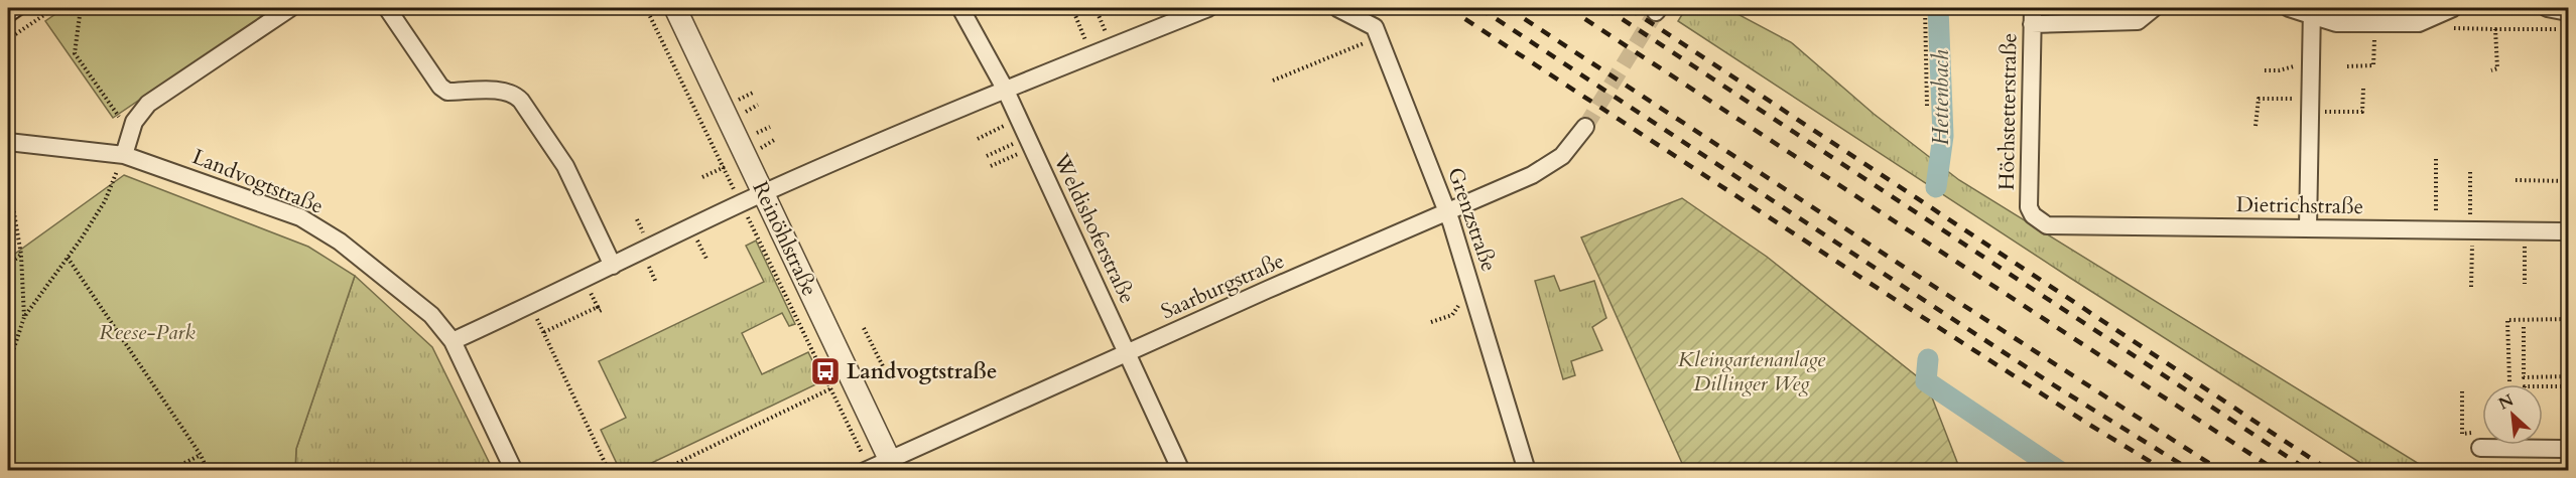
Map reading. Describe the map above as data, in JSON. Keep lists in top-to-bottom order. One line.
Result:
{"streets":{"street":["Höchstetterstraße","Landvogtstraße","Dietrichstraße","Grenzstraße","Weldishoferstraße","Reinöhlstraße","Saarburgstraße"]},"crossings":[["Höchstetterstraße","Dietrichstraße"],["Grenzstraße","Saarburgstraße"],["Weldishoferstraße","Saarburgstraße"],["Reinöhlstraße","Saarburgstraße"]],"water":["Hettenbach"],"parks":["Reese-Park","Kleingartenanlage Dillinger Weg"],"places":{"bus stop":["Landvogtstraße"]},"north":"top left"}
